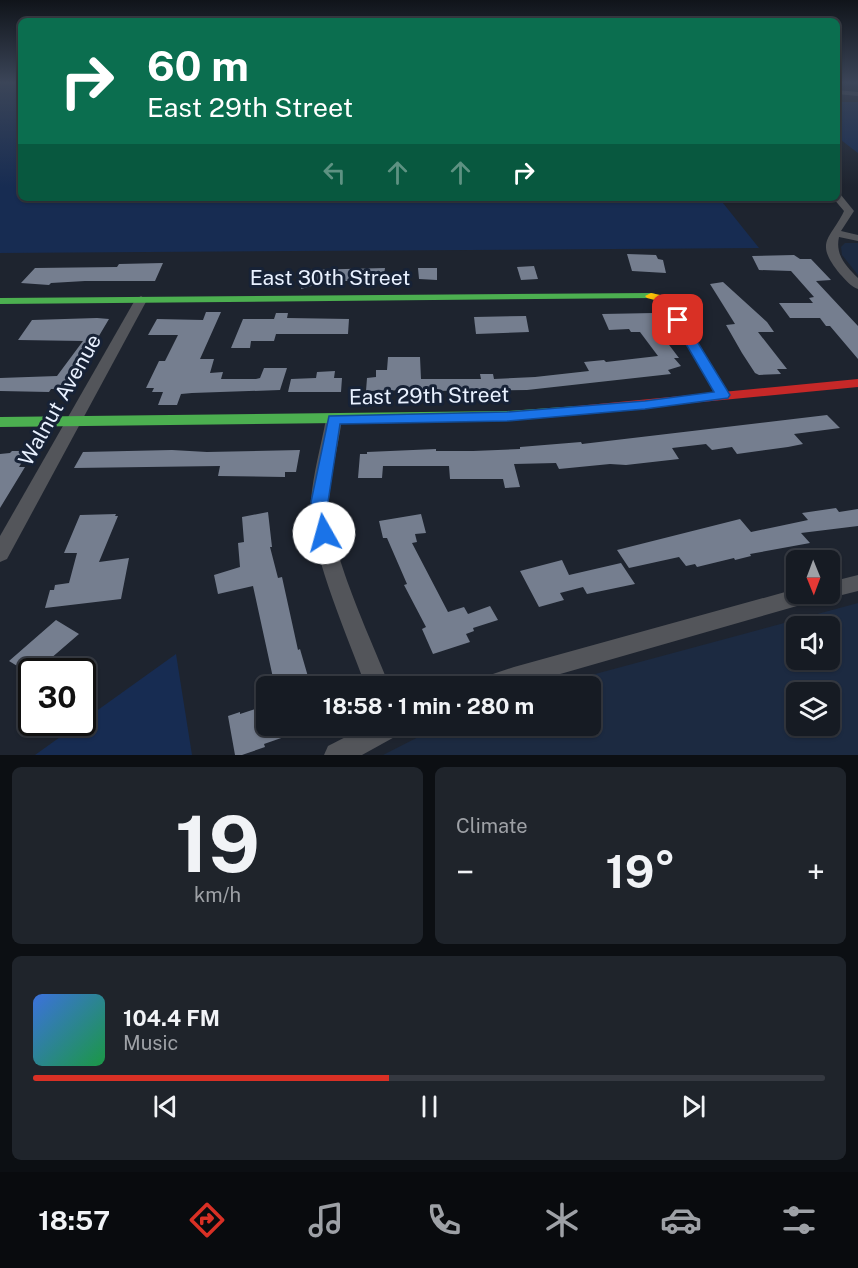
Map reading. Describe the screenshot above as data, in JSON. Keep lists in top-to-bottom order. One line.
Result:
{"streets":{"street":["East 30th Street","East 29th Street","Walnut Avenue"]},"crossings":[["East 30th Street","East 29th Street"],["East 30th Street","Walnut Avenue"],["East 29th Street","Walnut Avenue"]],"north":"bottom","page":{"turn":["60 m","East 29th Street"],"limit":"30","trip":"18:58 · 1 min · 280 m","tile":[["19","km/h"],"Climate"],"heat":["−","19°","+"],"song":["104.4 FM","Music"],"tabs":"18:57"}}
